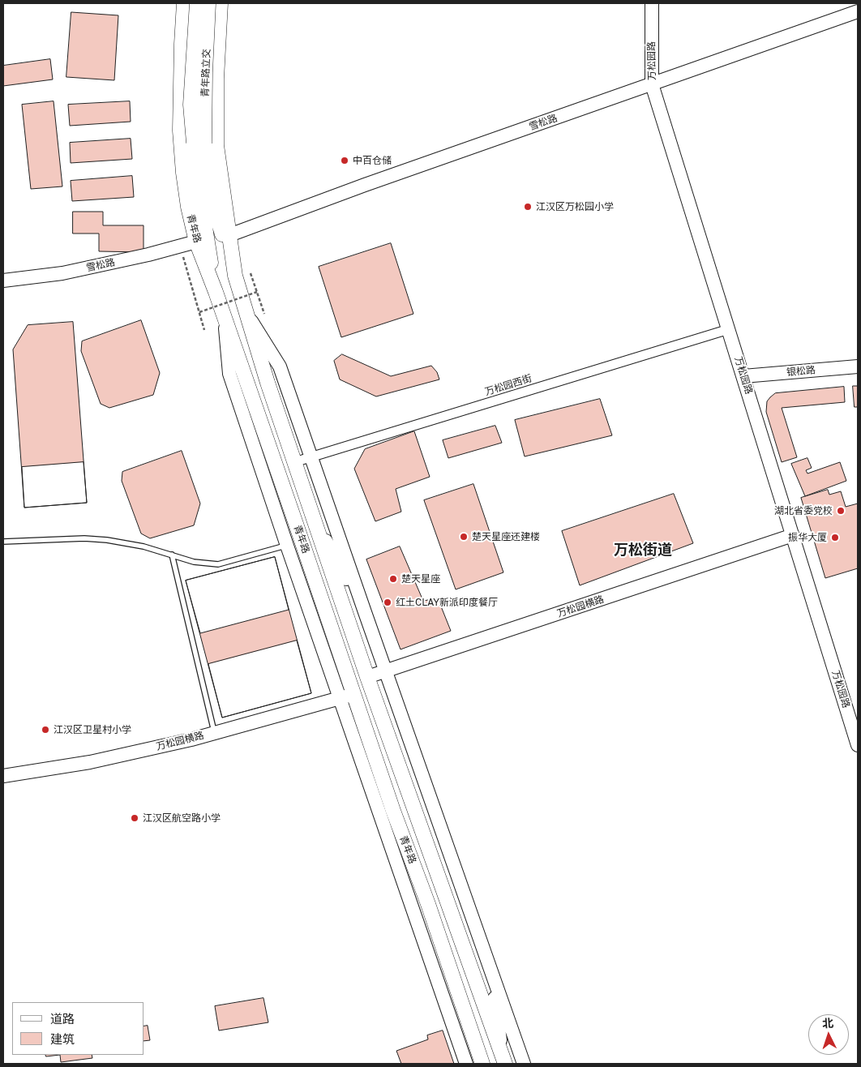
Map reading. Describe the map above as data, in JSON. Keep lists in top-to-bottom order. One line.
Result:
{"streets":{"main road":["青年路立交","青年路"],"street":["万松园路","雪松路","银松路","万松园西街","万松园横路"]},"crossings":[["万松园路","雪松路"],["万松园路","银松路"],["万松园路","万松园西街"],["万松园路","万松园横路"],["雪松路","青年路"],["青年路","万松园西街"],["青年路","万松园横路"]],"districts":["万松街道"],"places":["中百仓储","江汉区万松园小学","湖北省委党校","楚天星座还建楼","振华大厦","楚天星座","红土CLAY新派印度餐厅","江汉区卫星村小学","江汉区航空路小学"],"legend":["道路","建筑"],"north":"top"}
